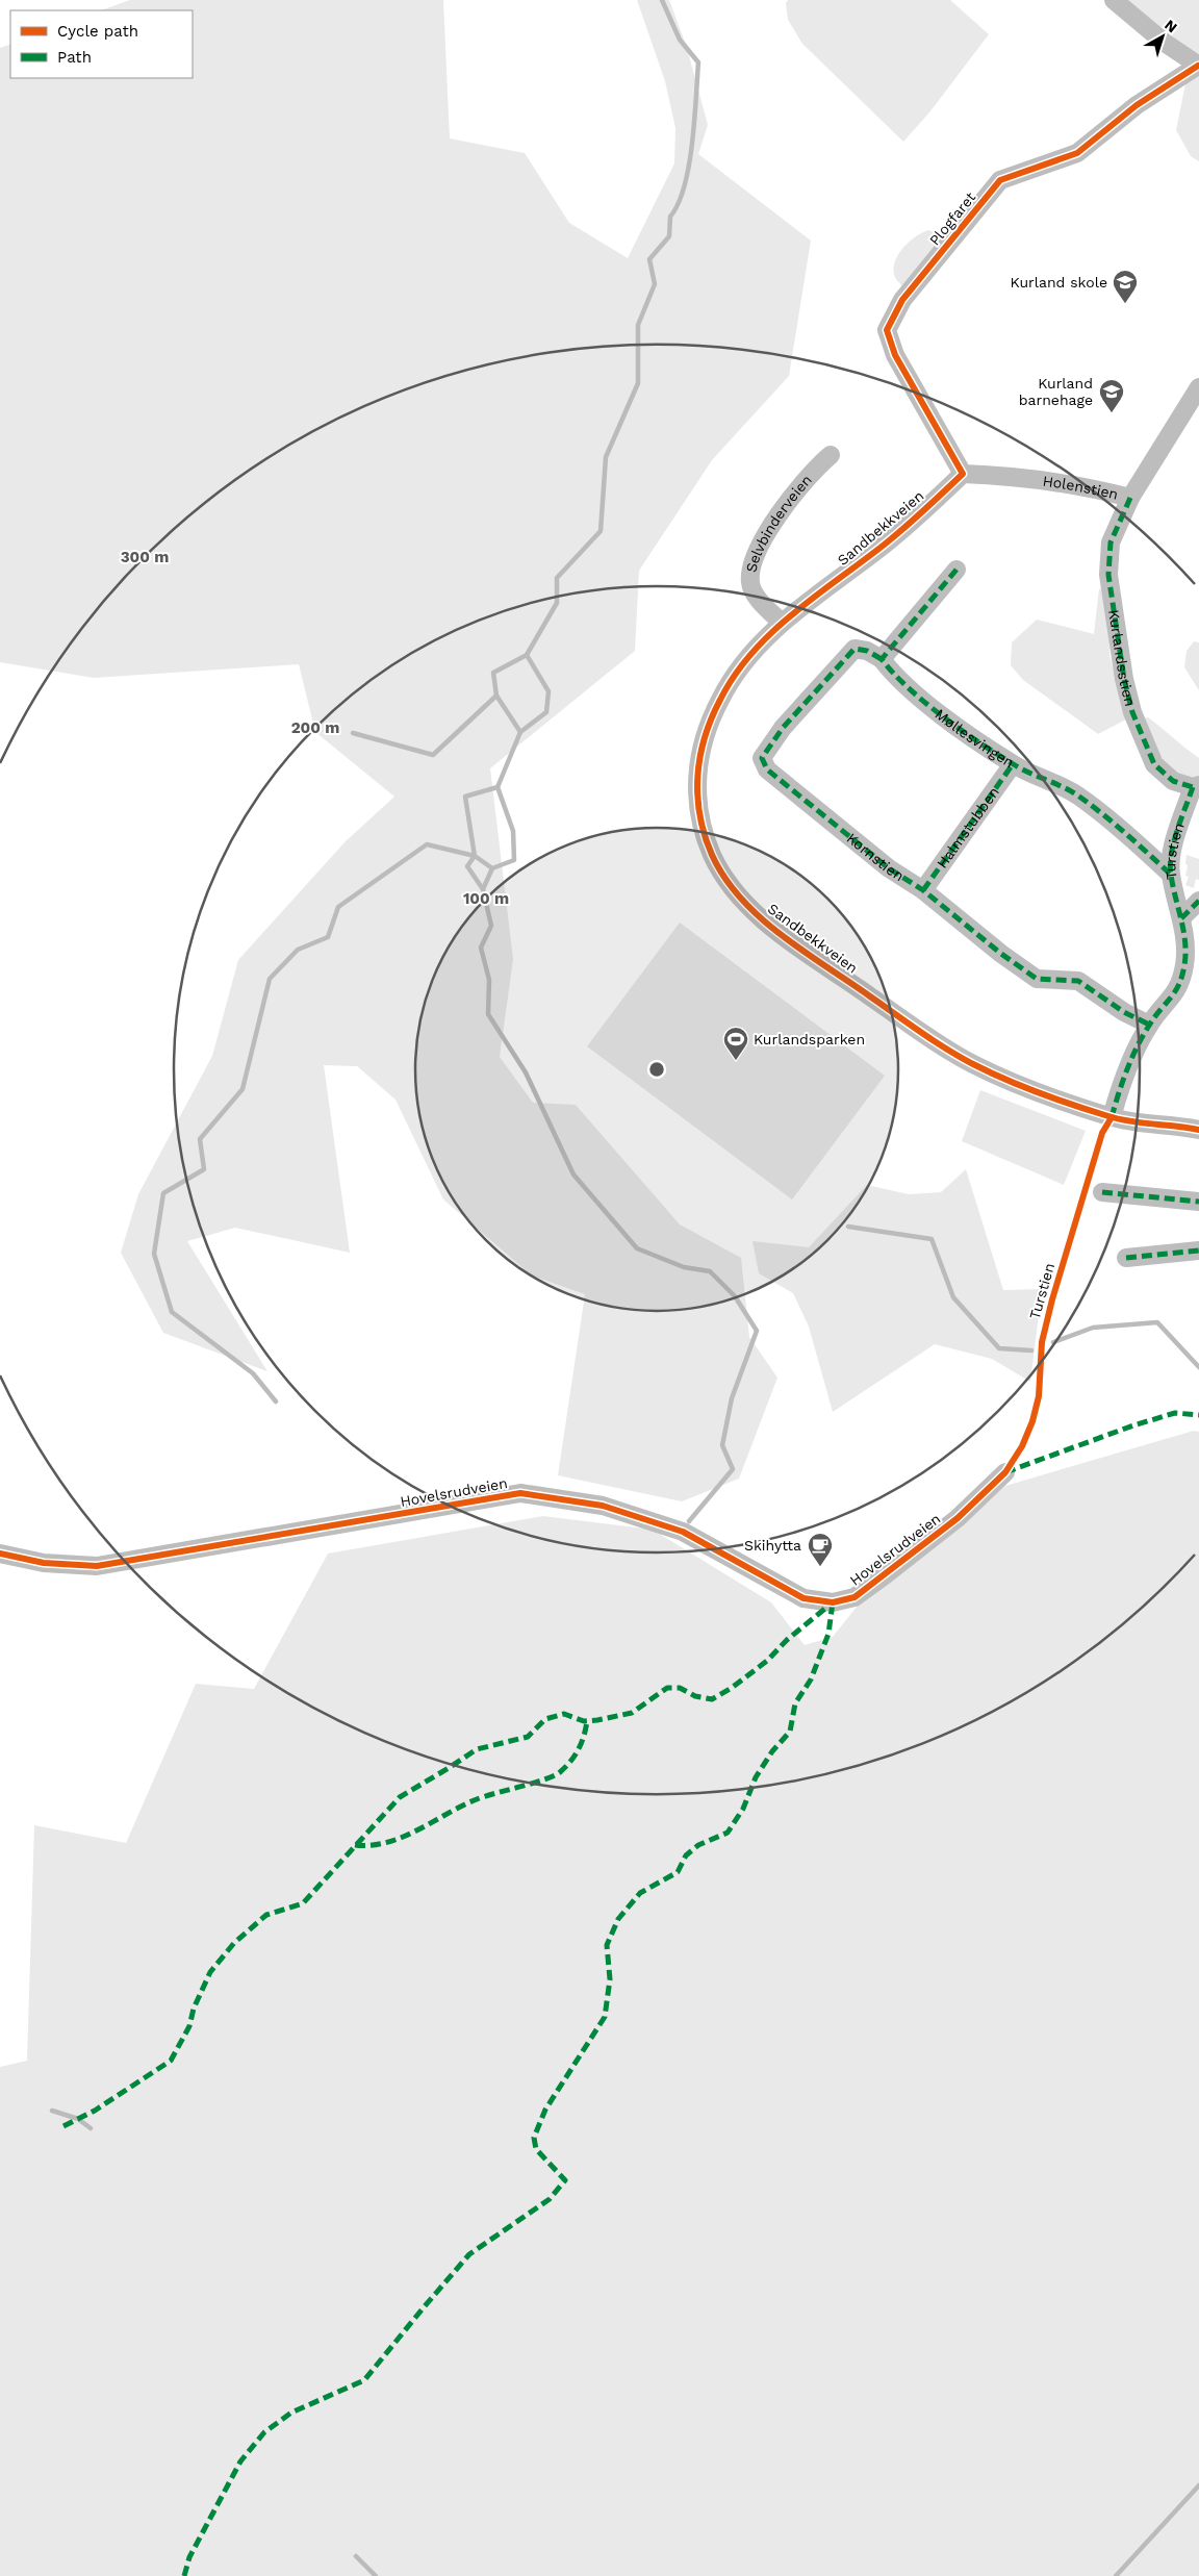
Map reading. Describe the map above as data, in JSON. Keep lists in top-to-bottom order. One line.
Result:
{"streets":{"street":["Plogfaret","Holenstien","Selvbinderveien","Sandbekkveien","Kurlandsstien","Møllesvingen","Halmstubben","Turstien","Kornstien","Hovelsrudveien"]},"crossings":[["Plogfaret","Holenstien"],["Plogfaret","Sandbekkveien"],["Holenstien","Sandbekkveien"],["Holenstien","Kurlandsstien"],["Selvbinderveien","Sandbekkveien"],["Sandbekkveien","Turstien"],["Kurlandsstien","Turstien"],["Møllesvingen","Halmstubben"],["Møllesvingen","Turstien"],["Møllesvingen","Kornstien"],["Halmstubben","Kornstien"],["Turstien","Kornstien"]],"places":{"school or university":["Kurland skole","Kurland barnehage"],"sports":["Kurlandsparken"],"cafe":["Skihytta"]},"legend":["Cycle path","Path"],"north":"top right","rings":["300 m","200 m","100 m"]}
